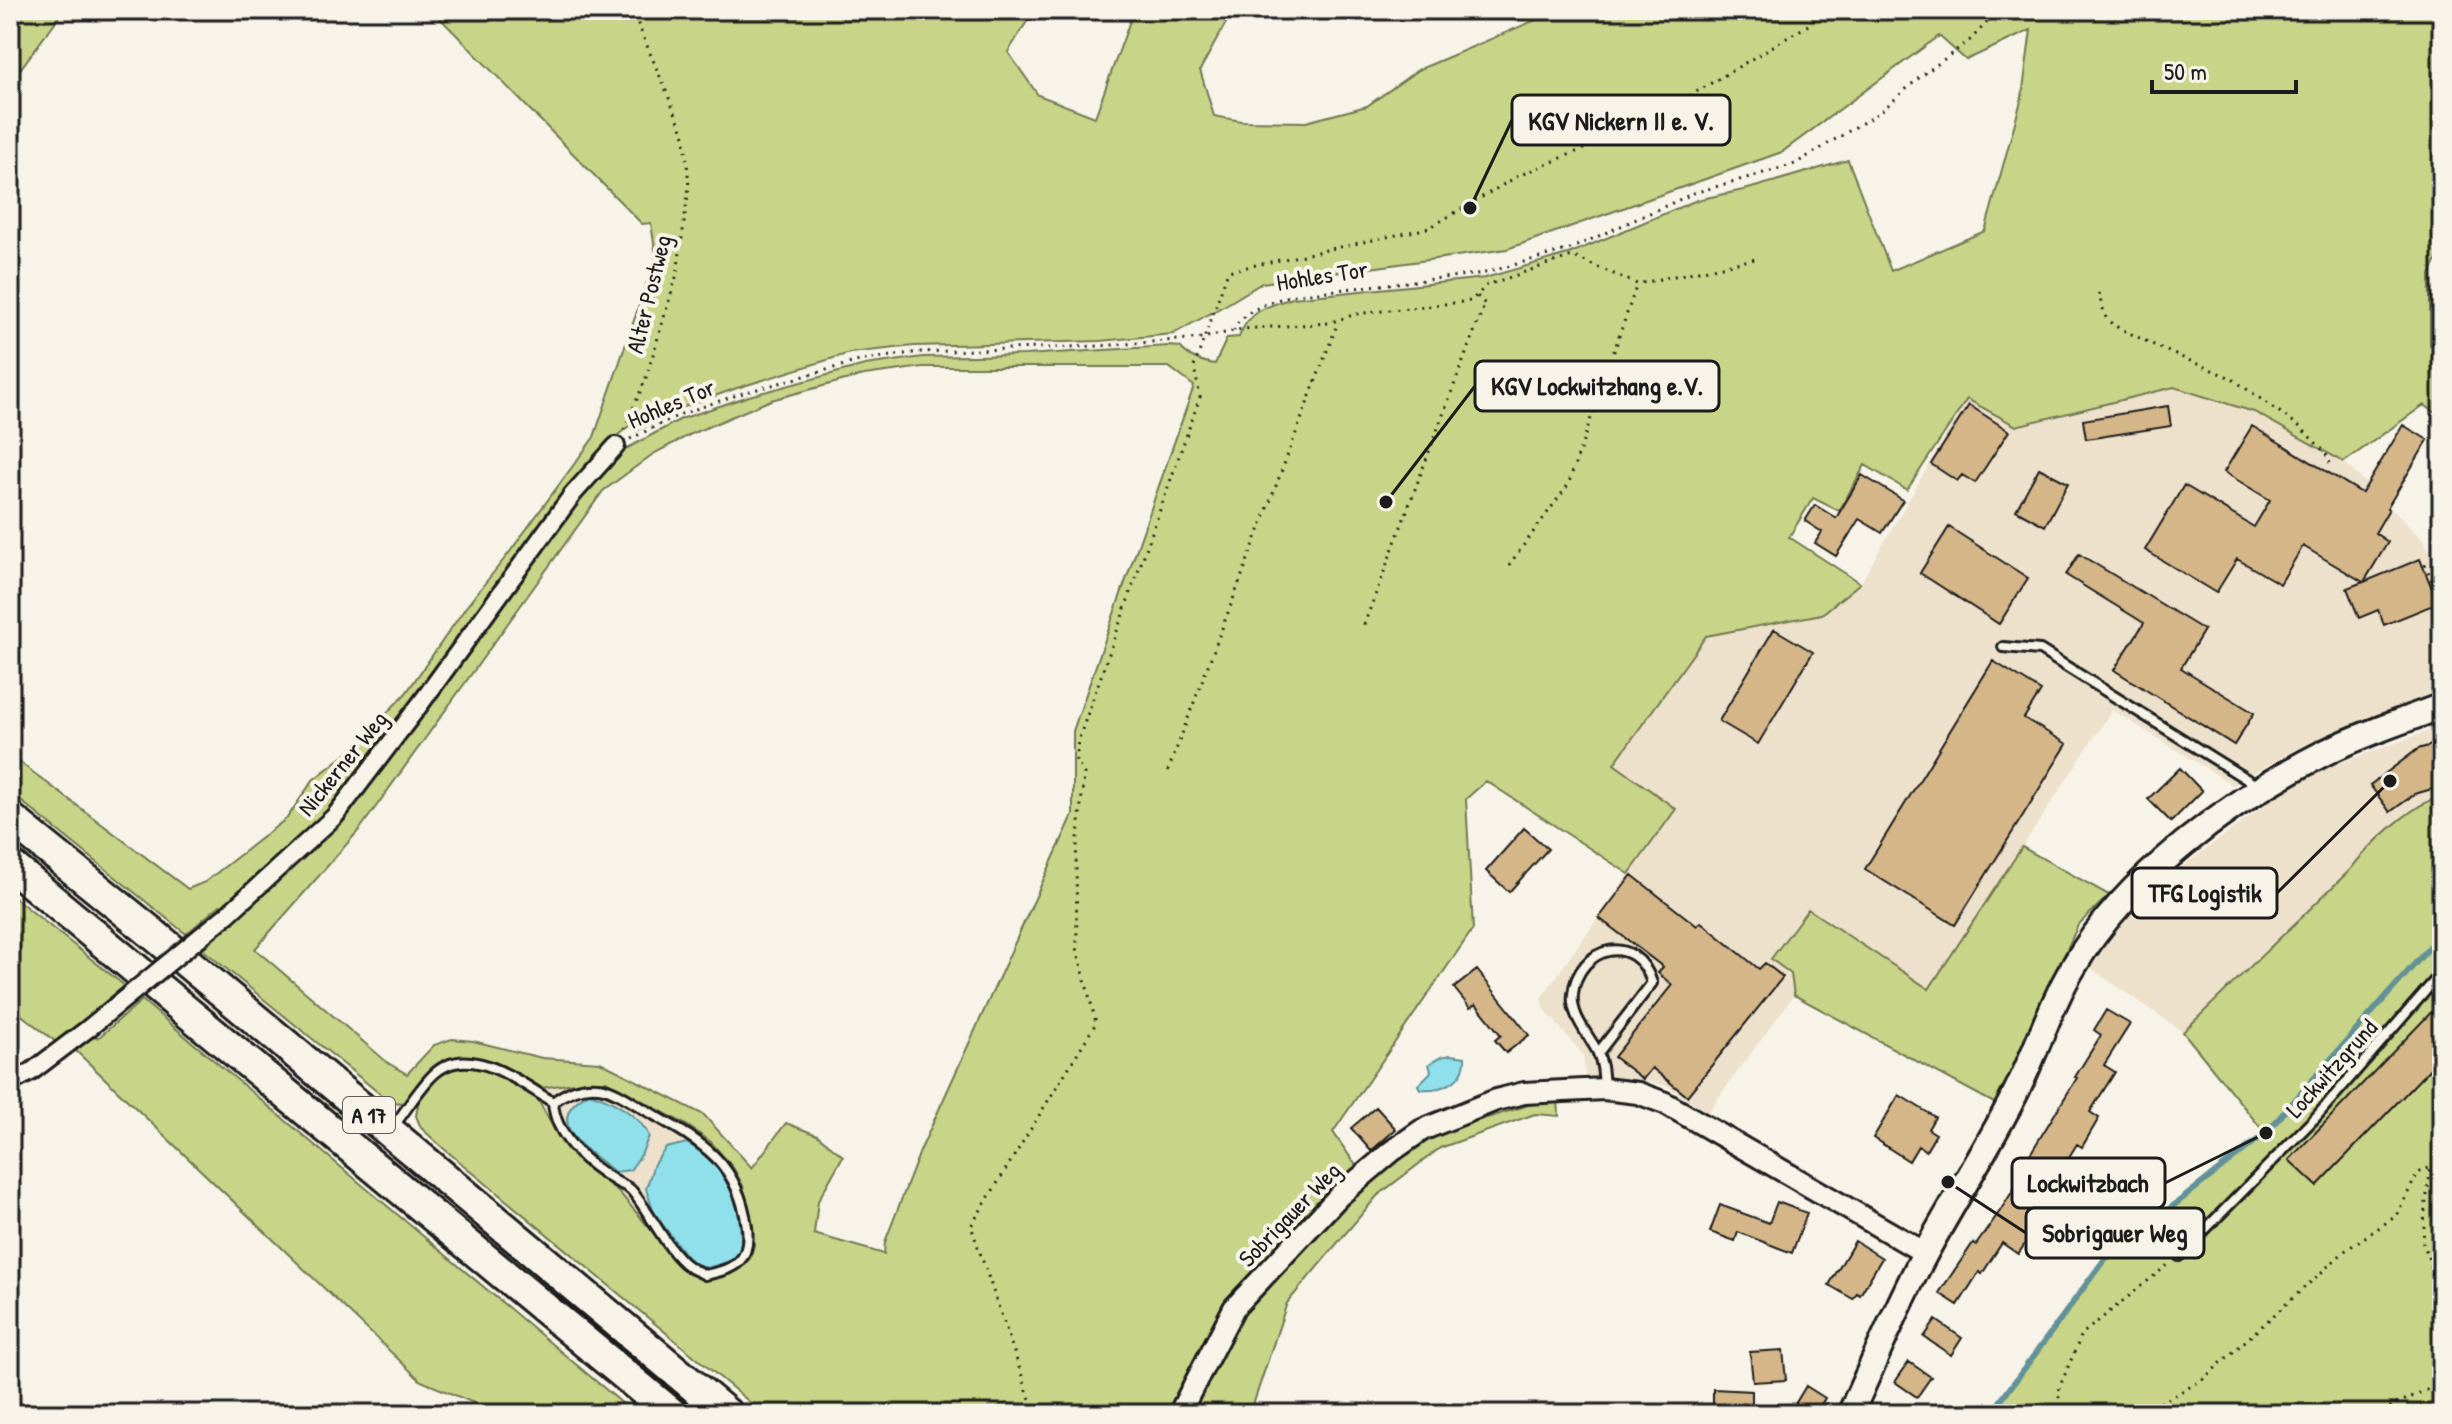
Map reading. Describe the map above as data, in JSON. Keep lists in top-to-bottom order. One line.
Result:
{"streets":{"highway":["A 17"],"street":["Nickerner Weg","Sobrigauer Weg"],"lane":["Lockwitzgrund"],"path":["Hohles Tor","Alter Postweg"]},"crossings":[["Hohles Tor","Alter Postweg"],["Hohles Tor","Nickerner Weg"],["Alter Postweg","Nickerner Weg"]],"places":["KGV Nickern II e. V.","KGV Lockwitzhang e.V.","TFG Logistik","Lockwitzbach","Sobrigauer Weg"],"scale_bar":"50 m"}
